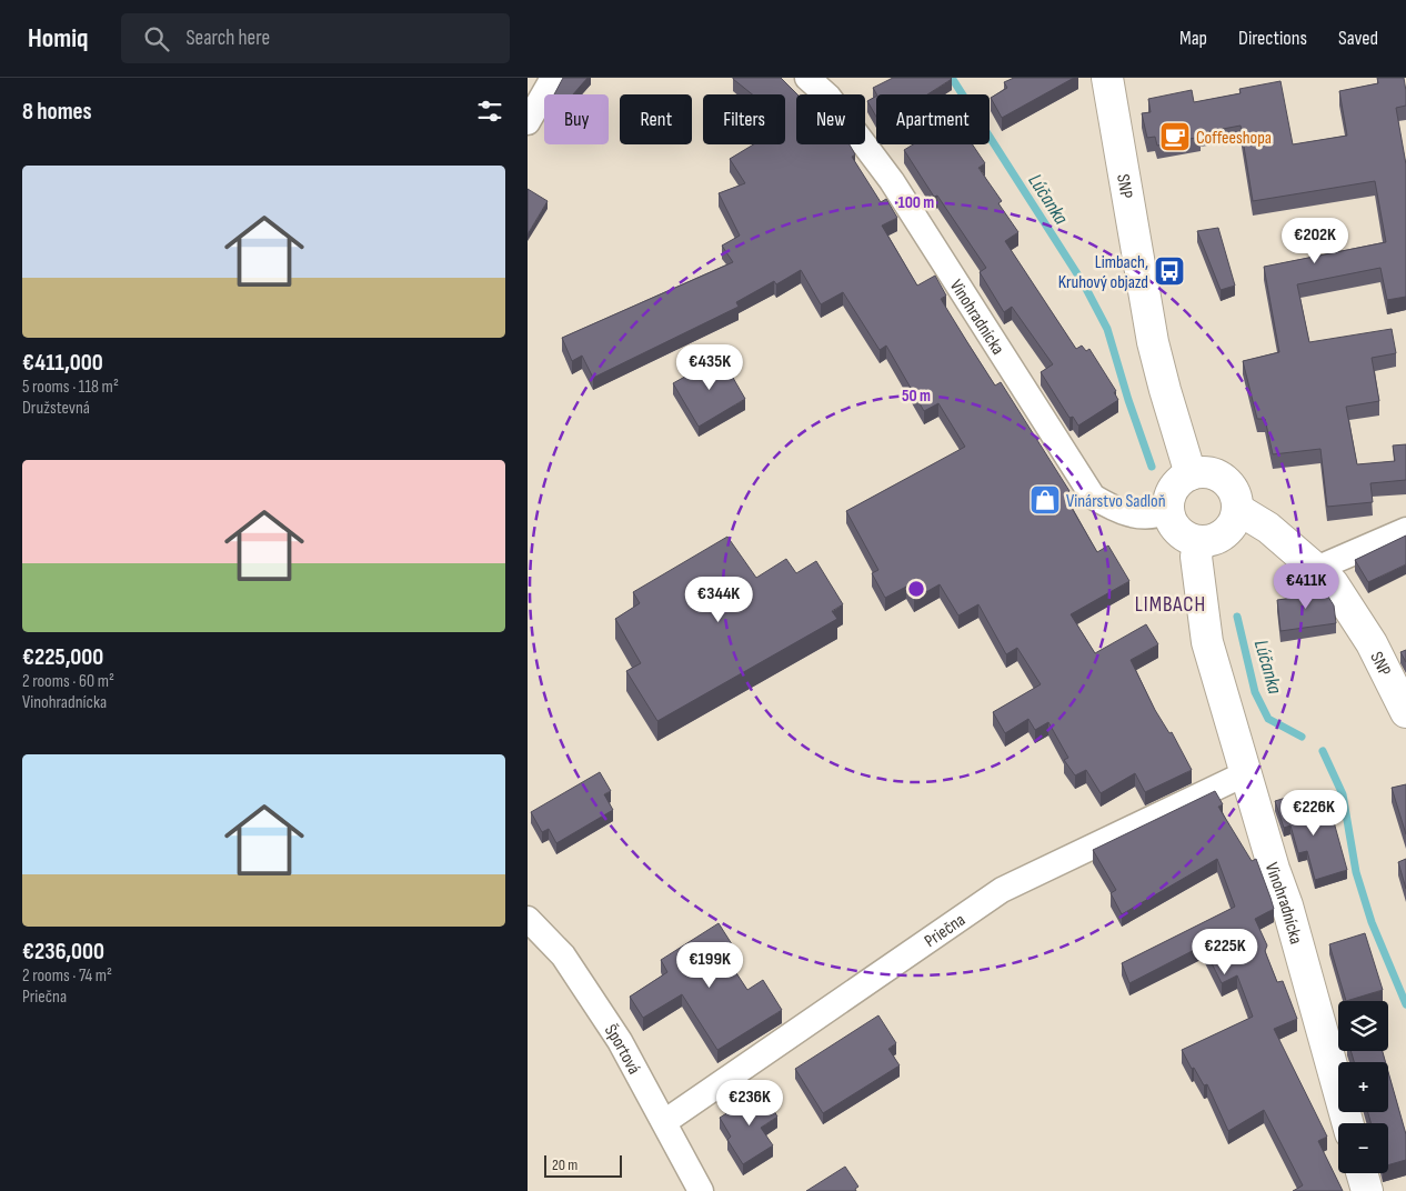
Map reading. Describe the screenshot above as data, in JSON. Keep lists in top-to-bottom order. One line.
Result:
{"streets":{"street":["SNP","Vinohradnícka","Priečna","Športová"]},"crossings":[["SNP","Vinohradnícka"],["Vinohradnícka","Priečna"],["Priečna","Športová"]],"districts":["LIMBACH"],"water":["Lúčanka"],"places":{"cafe":["Coffeeshopa"],"bus stop":["Limbach, Kruhový objazd"],"shop":["Vinárstvo Sadloň"]},"scale_bar":"20 m","page":{"header":"Homiq","search":"Search here","nav":["Map","Directions","Saved"],"heading":"8 homes","chip":["Buy","Rent","Filters","New","Apartment"],"list":[{"name":"€411,000","note":"5 rooms · 118 m² · Družstevná"},{"name":"€225,000","note":"2 rooms · 60 m² · Vinohradnícka"},{"name":"€236,000","note":"2 rooms · 74 m² · Priečna"}],"price":["€202K","€435K","€411K","€344K","€226K","€225K","€199K","€236K"],"map_buttons":["+","−"],"scale":"20 m"},"rings":["100 m","50 m"]}
